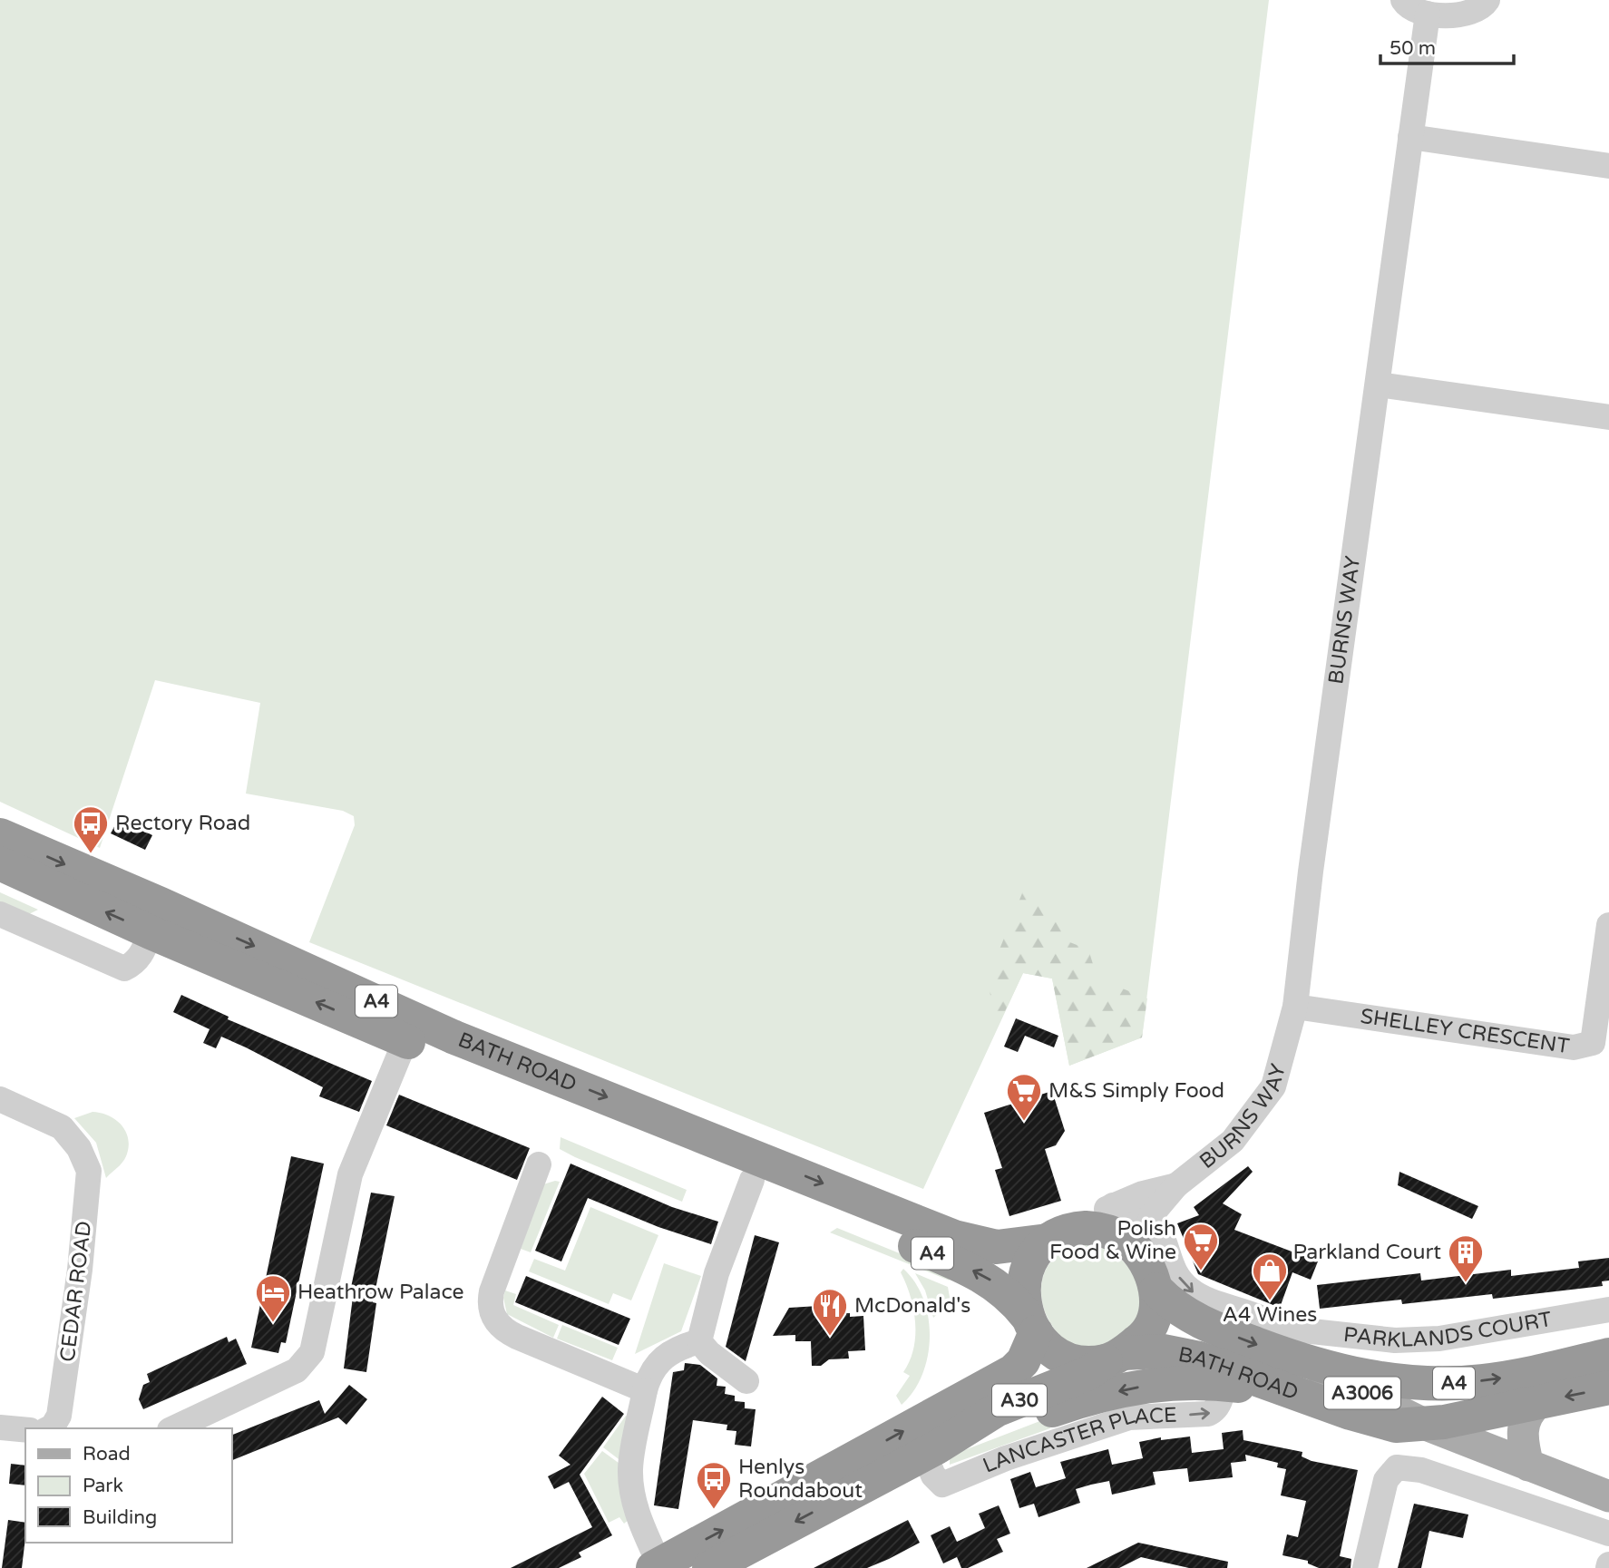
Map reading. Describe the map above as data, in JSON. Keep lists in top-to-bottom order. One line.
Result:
{"streets":{"highway":["A4","BATH ROAD","A30"],"main road":["A3006"],"street":["BURNS WAY","SHELLEY CRESCENT","CEDAR ROAD","PARKLANDS COURT"]},"crossings":[["BURNS WAY","SHELLEY CRESCENT"],["BURNS WAY","BATH ROAD"],["BURNS WAY","A30"],["A4","BATH ROAD"],["A4","PARKLANDS COURT"],["BATH ROAD","PARKLANDS COURT"],["BATH ROAD","A30"]],"places":{"bus stop":["Rectory Road","Henlys Roundabout"],"supermarket":["M&S Simply Food","Polish Food & Wine"],"building":["Parkland Court"],"shop":["A4 Wines"],"hotel":["Heathrow Palace"],"restaurant":["McDonald's"]},"legend":["Road","Park","Building"],"scale_bar":"50 m"}
